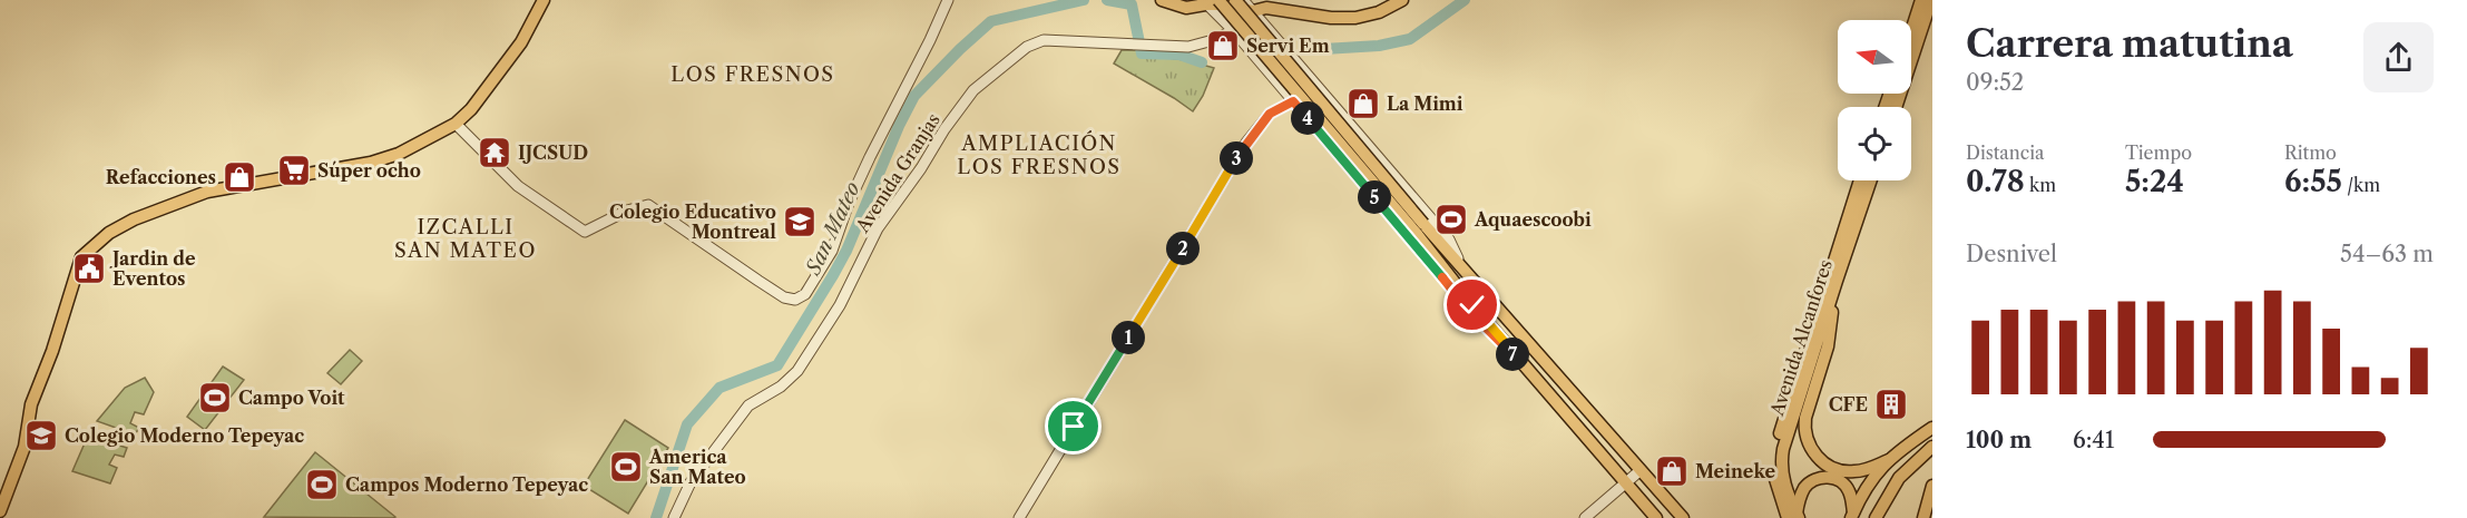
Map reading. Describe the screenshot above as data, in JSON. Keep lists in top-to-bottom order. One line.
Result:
{"streets":{"main road":["Avenida Alcanfores"],"street":["Avenida Granjas"]},"districts":["LOS FRESNOS","AMPLIACIÓN LOS FRESNOS","IZCALLI SAN MATEO"],"water":["San Mateo"],"places":{"shop":["Servi Em","La Mimi","Refacciones","Meineke"],"temple":["IJCSUD"],"supermarket":["Súper ocho"],"sports":["Aquaescoobi","Campo Voit","America San Mateo","Campos Moderno Tepeyac"],"school or university":["Colegio Educativo Montreal","Colegio Moderno Tepeyac"],"public building":["Jardin de Eventos"],"building":["CFE"]},"north":"left","page":{"heading":["Carrera matutina","09:52"],"pins":["4","3","5","2","1","7"],"stats":[["Distancia","0.78 km"],["Tiempo","5:24"],["Ritmo","6:55 /km"]],"chart":["Desnivel","54–63 m"],"list":[{"name":"100 m","note":"6:41"}]}}
